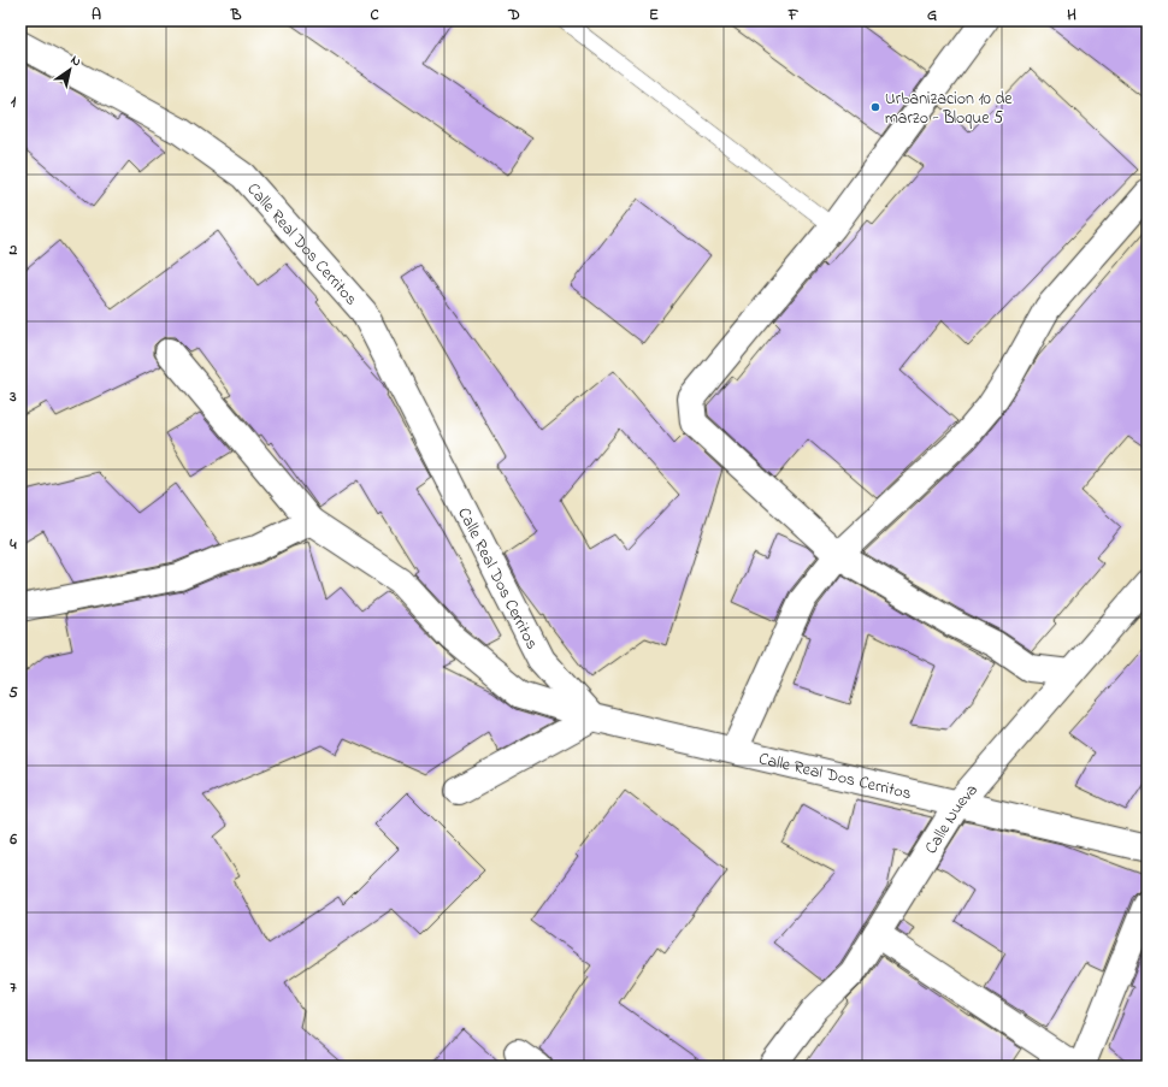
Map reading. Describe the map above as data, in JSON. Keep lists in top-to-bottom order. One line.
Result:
{"streets":{"street":["Calle Real Dos Cerritos","Calle Nueva"]},"crossings":[["Calle Real Dos Cerritos","Calle Nueva"]],"places":["Urbanizacion 10 de marzo - Bloque 5"],"north":"top right","grid":{"columns":["A","B","C","D","E","F","G","H"],"rows":["1","2","3","4","5","6","7"]}}
